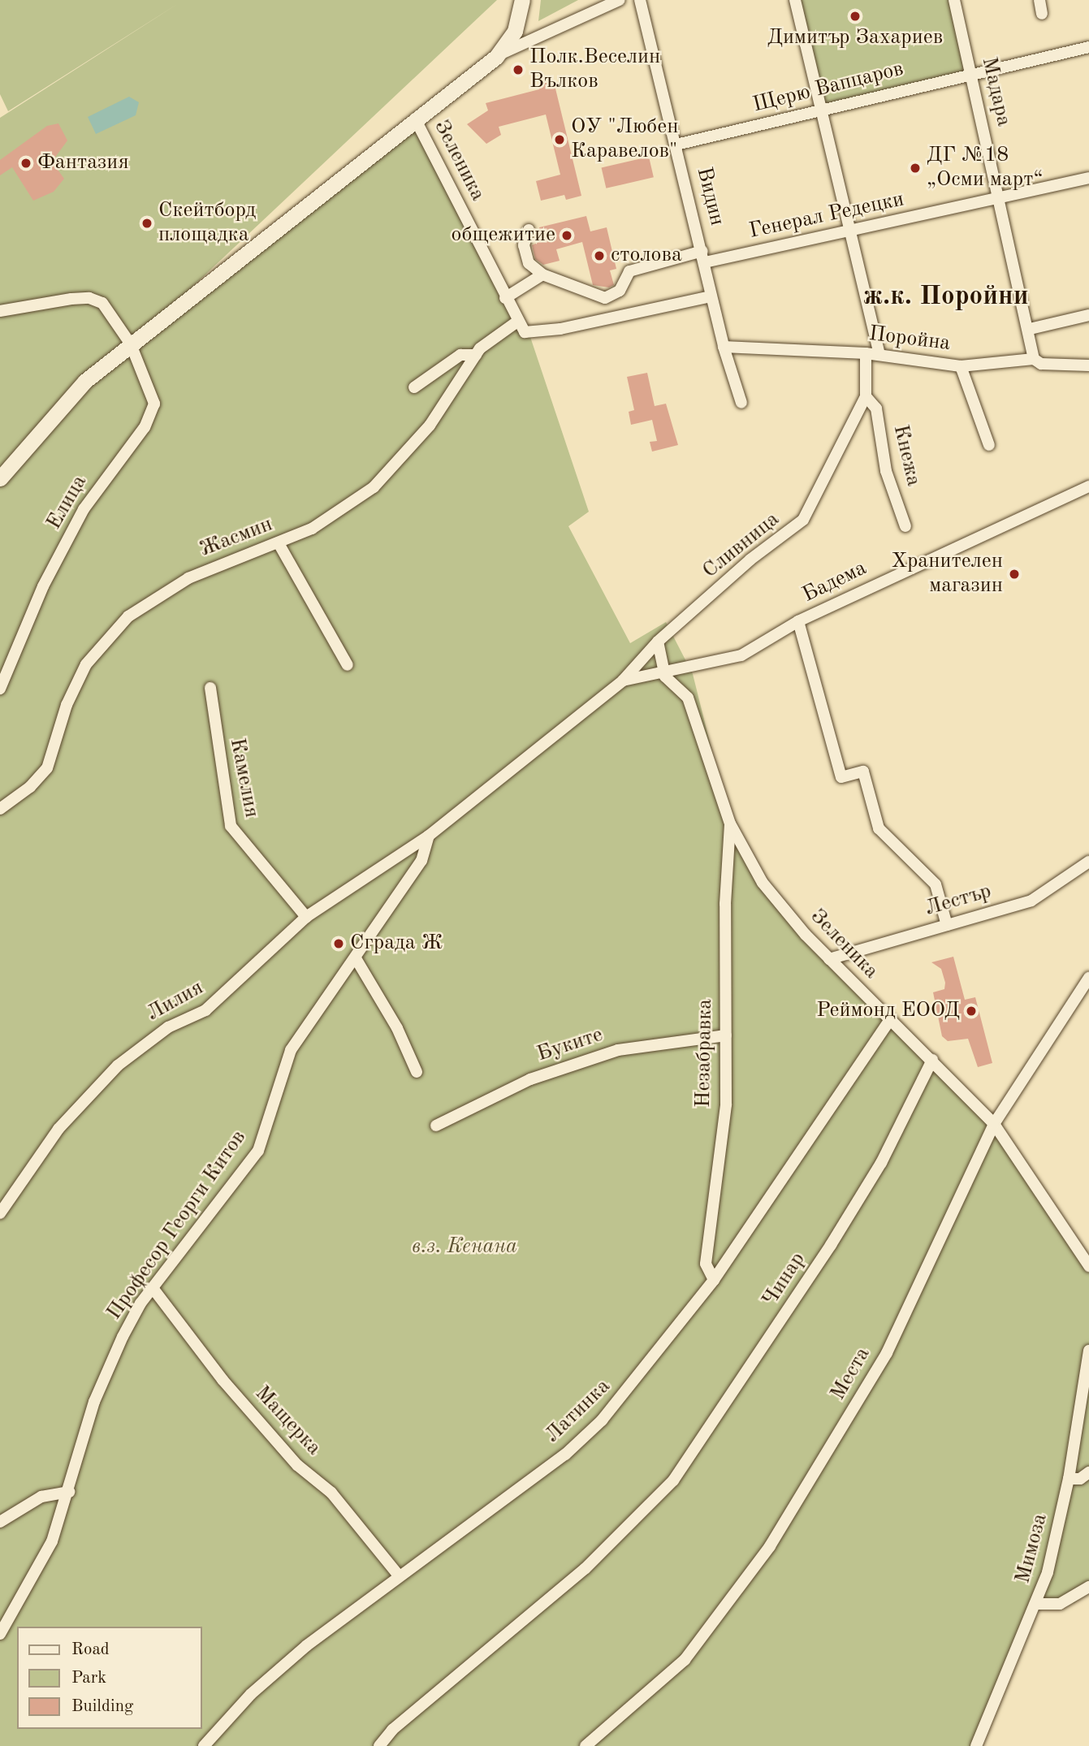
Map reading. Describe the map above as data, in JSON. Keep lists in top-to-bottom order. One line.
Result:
{"streets":{"street":["Щерю Вапцаров","Мадара","Зеленика","Видин","Генерал Редецки","Поройна","Кнежа","Елица","Жасмин","Сливница","Бадема","Камелия","Лестър","Лилия","Буките","Незабравка","Професор Георги Китов","Чинар","Места","Латинка","Мащерка","Мимоза"]},"crossings":[["Щерю Вапцаров","Мадара"],["Щерю Вапцаров","Видин"],["Мадара","Генерал Редецки"],["Мадара","Поройна"],["Зеленика","Видин"],["Зеленика","Жасмин"],["Зеленика","Сливница"],["Зеленика","Бадема"],["Зеленика","Лестър"],["Зеленика","Незабравка"],["Зеленика","Чинар"],["Зеленика","Места"],["Зеленика","Латинка"],["Видин","Генерал Редецки"],["Видин","Поройна"],["Поройна","Сливница"],["Кнежа","Сливница"],["Сливница","Бадема"],["Камелия","Лилия"],["Лилия","Професор Георги Китов"],["Буките","Незабравка"],["Незабравка","Латинка"],["Професор Георги Китов","Мащерка"],["Латинка","Мащерка"]],"districts":["ж.к. Поройни"],"parks":["в.з. Кенана"],"places":["Димитър Захариев","Полк.Веселин Вълков","ОУ \"Любен Каравелов\"","Фантазия","ДГ №18 „Осми март“","Скейтборд площадка","общежитие","столова","Хранителен магазин","Сграда Ж","Реймонд ЕООД"],"legend":["Road","Park","Building"]}
